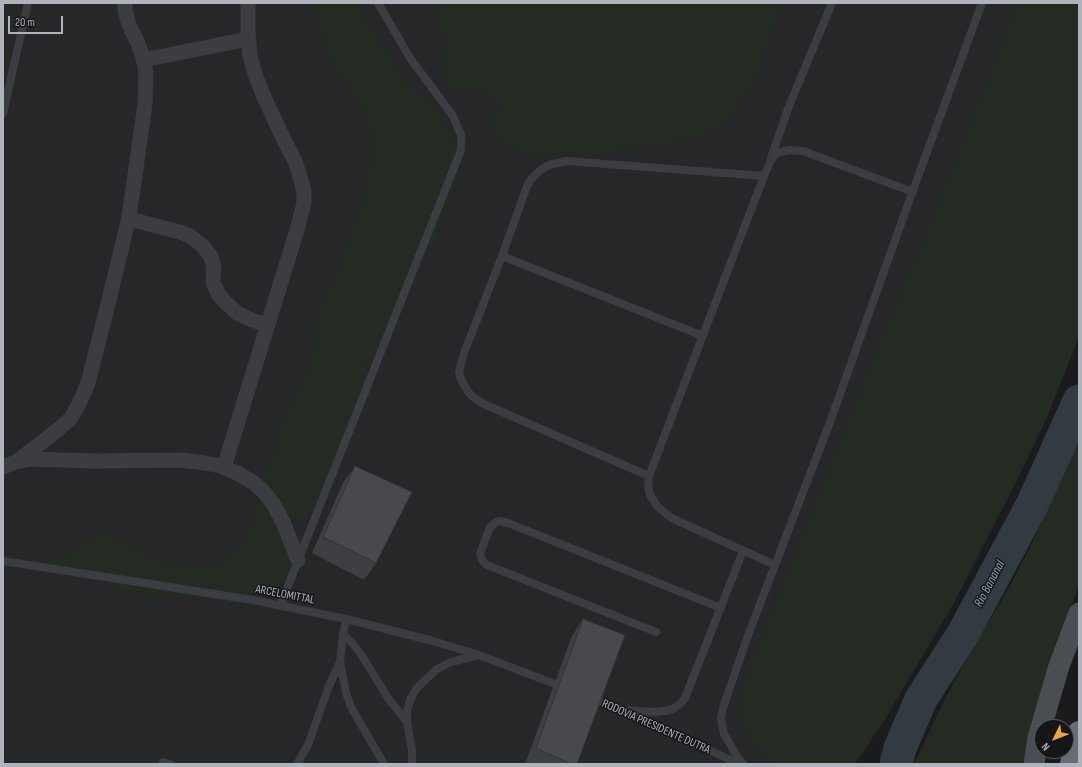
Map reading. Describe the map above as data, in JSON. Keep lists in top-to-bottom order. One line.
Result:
{"streets":{"lane":["ARCELOMITTAL","RODOVIA PRESIDENTE DUTRA"]},"water":["Rio Bananal"],"scale_bar":"20 m","north":"bottom left"}
